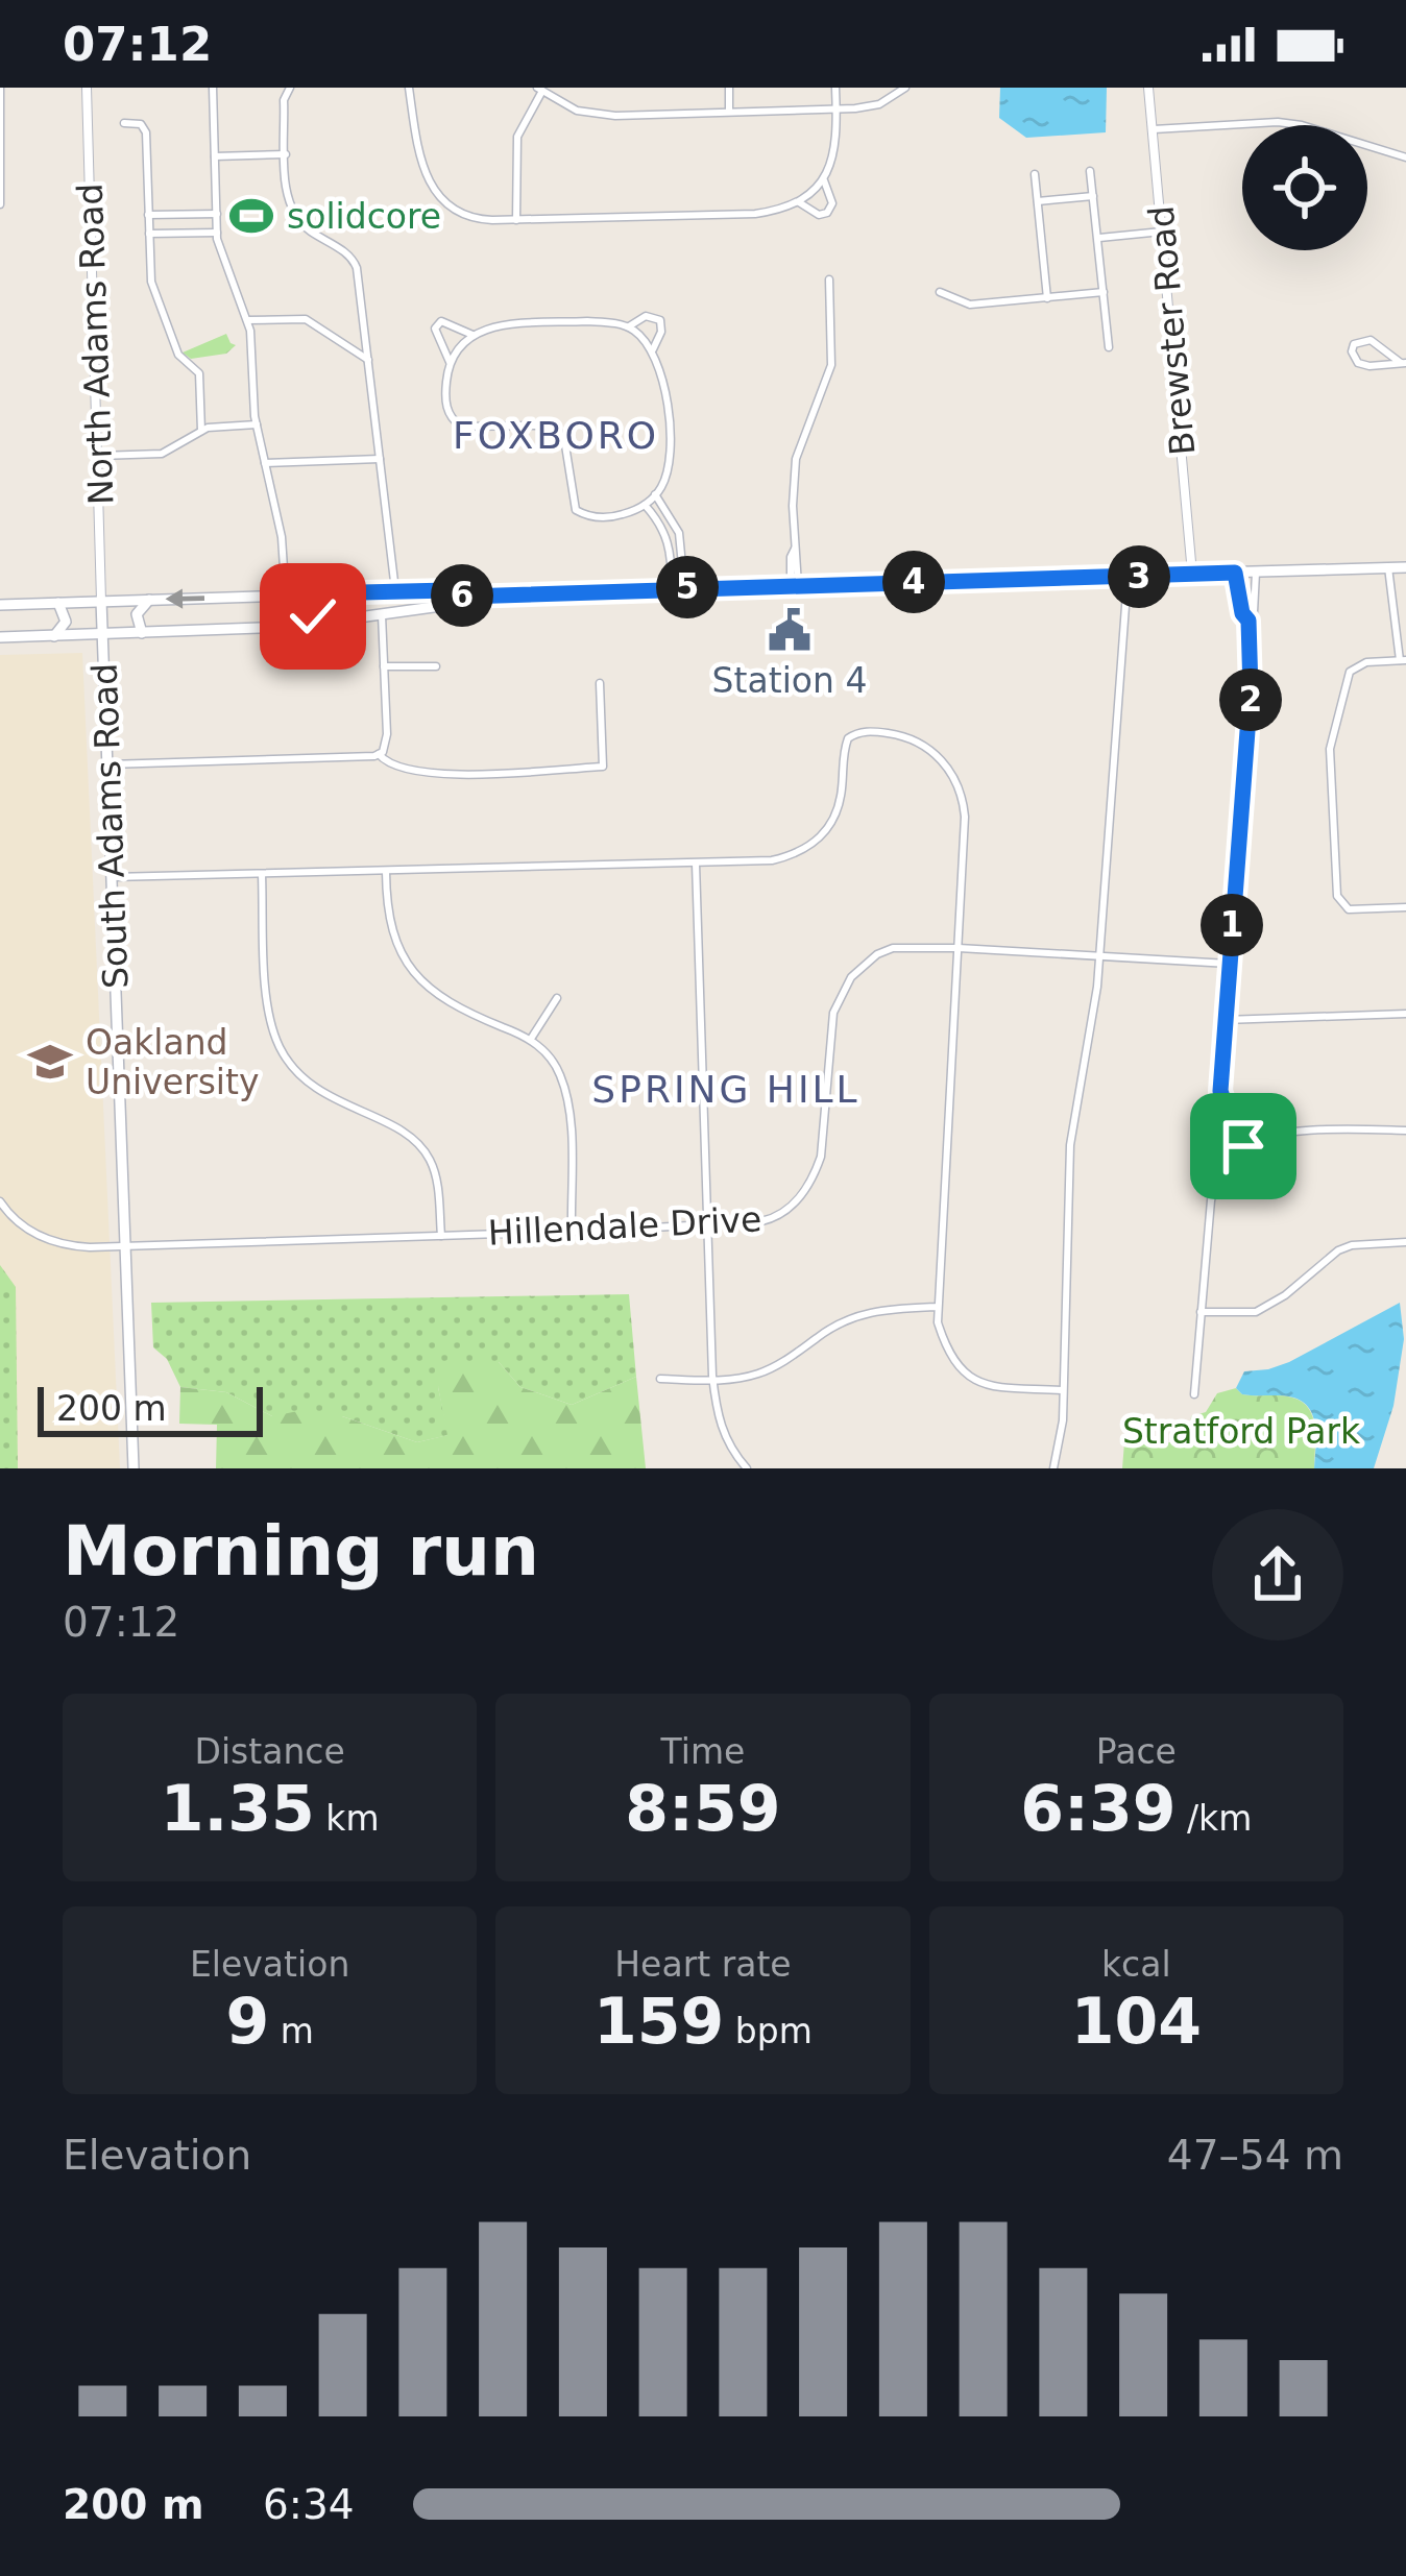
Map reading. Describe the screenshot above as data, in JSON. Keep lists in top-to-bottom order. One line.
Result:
{"streets":{"main road":["South Adams Road"],"street":["Brewster Road","North Adams Road","Hillendale Drive"]},"crossings":[["North Adams Road","South Adams Road"],["South Adams Road","Hillendale Drive"]],"districts":["FOXBORO","SPRING HILL"],"parks":["Stratford Park"],"places":{"sports":["solidcore"],"public building":["Station 4"],"school or university":["Oakland University"]},"scale_bar":"200 m","page":{"status":"07:12","pins":["3","4","5","6","2","1"],"scale":"200 m","heading":["Morning run","07:12"],"stats":[["Distance","1.35 km"],["Time","8:59"],["Pace","6:39 /km"],["Elevation","9 m"],["Heart rate","159 bpm"],["kcal","104"]],"chart":["Elevation","47–54 m"],"list":[{"name":"200 m","note":"6:34"}]}}
